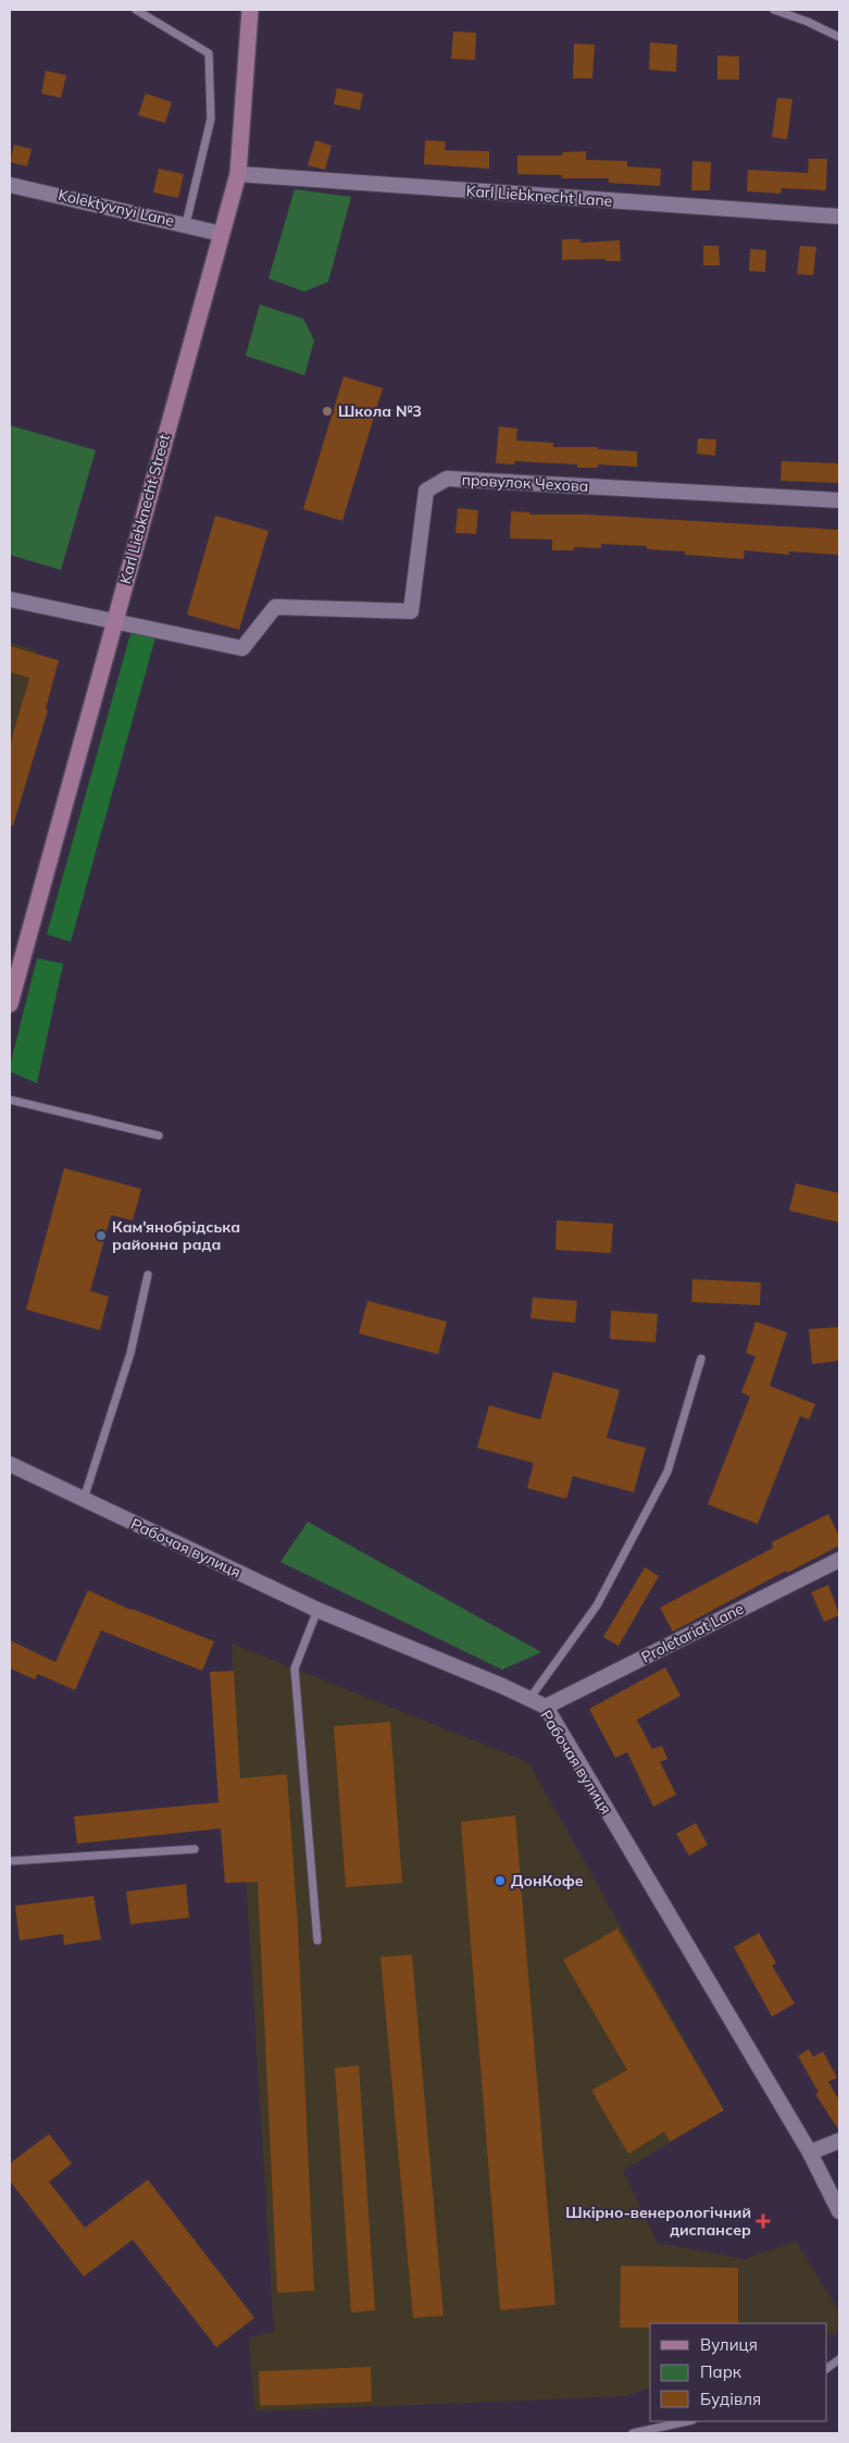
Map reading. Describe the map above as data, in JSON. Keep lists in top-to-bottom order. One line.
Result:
{"streets":{"street":["Karl Liebknecht Lane","Kolektyvnyi Lane","провулок Чехова","Karl Liebknecht Street","Рабочая вулиця","Proletariat Lane"]},"crossings":[["Karl Liebknecht Lane","Karl Liebknecht Street"],["Kolektyvnyi Lane","Karl Liebknecht Street"],["провулок Чехова","Karl Liebknecht Street"],["Рабочая вулиця","Proletariat Lane"]],"places":{"other":["Школа №3","Кам'янобрідська районна рада","ДонКофе"],"health":["Шкірно-венерологічний диспансер"]},"legend":["Вулиця","Парк","Будівля"]}
